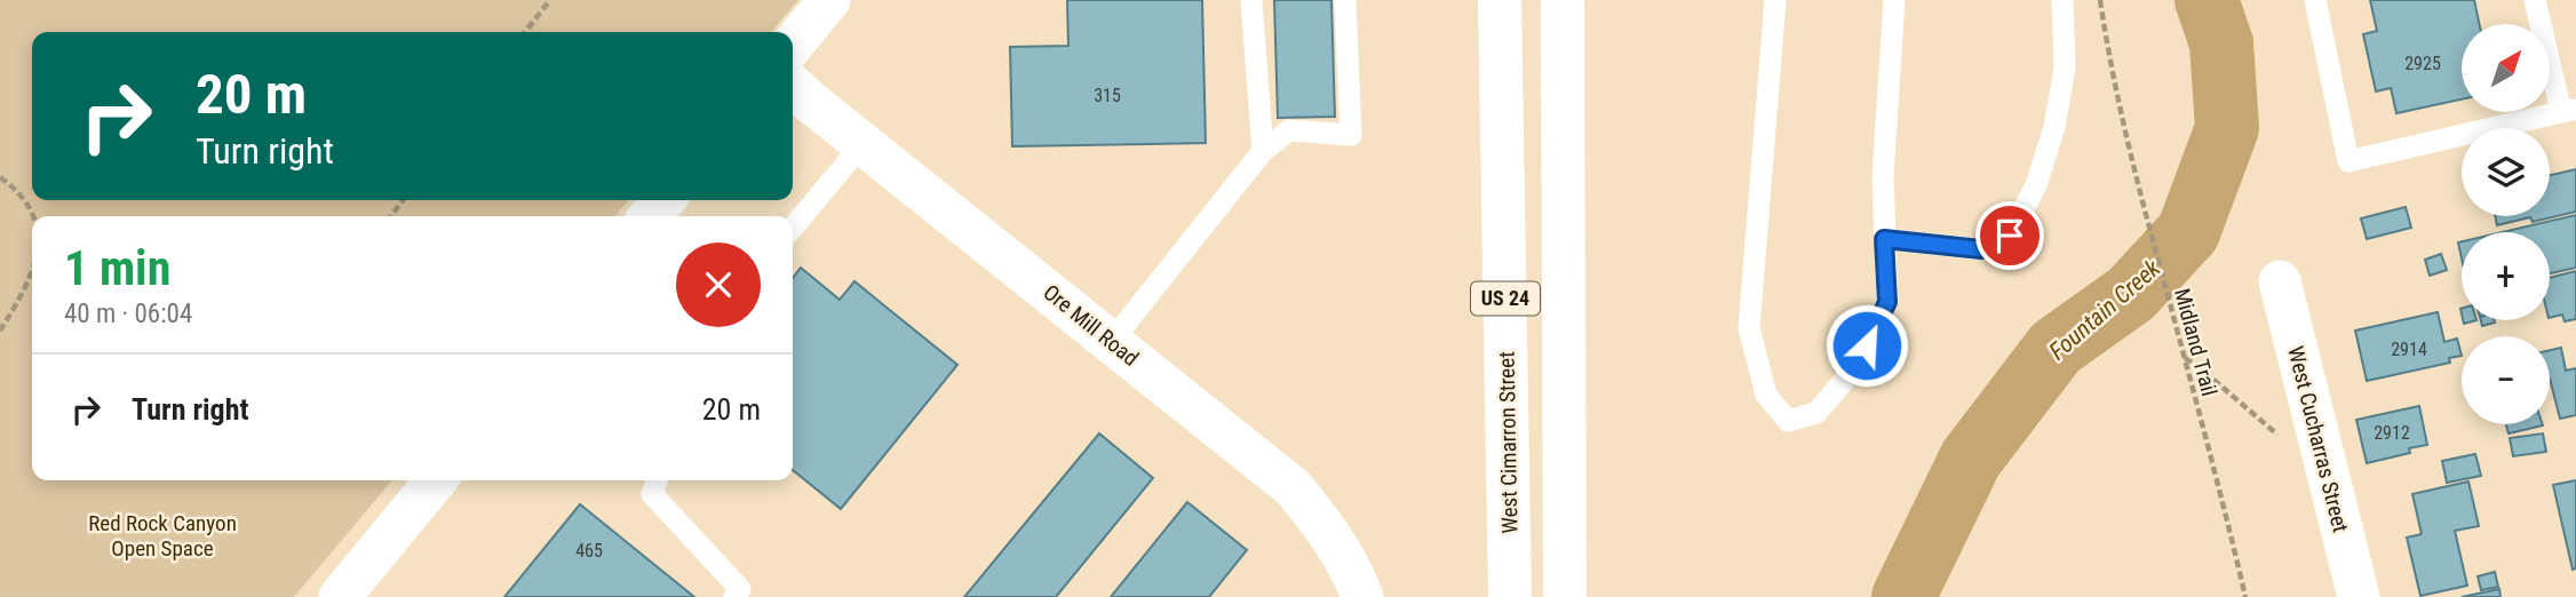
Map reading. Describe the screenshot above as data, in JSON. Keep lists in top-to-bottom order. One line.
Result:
{"streets":{"highway":["US 24","West Cimarron Street"],"street":["Ore Mill Road","West Cucharras Street"],"path":["Midland Trail"]},"water":["Fountain Creek"],"parks":["Red Rock Canyon Open Space"],"house_numbers":["2925","315","2914","2912","465"],"north":"top right","page":{"map_buttons":["+","−"],"turn":["20 m","Turn right"],"heading":["1 min","40 m · 06:04"],"list":[{"name":"Turn right","value":"20 m"}]}}
